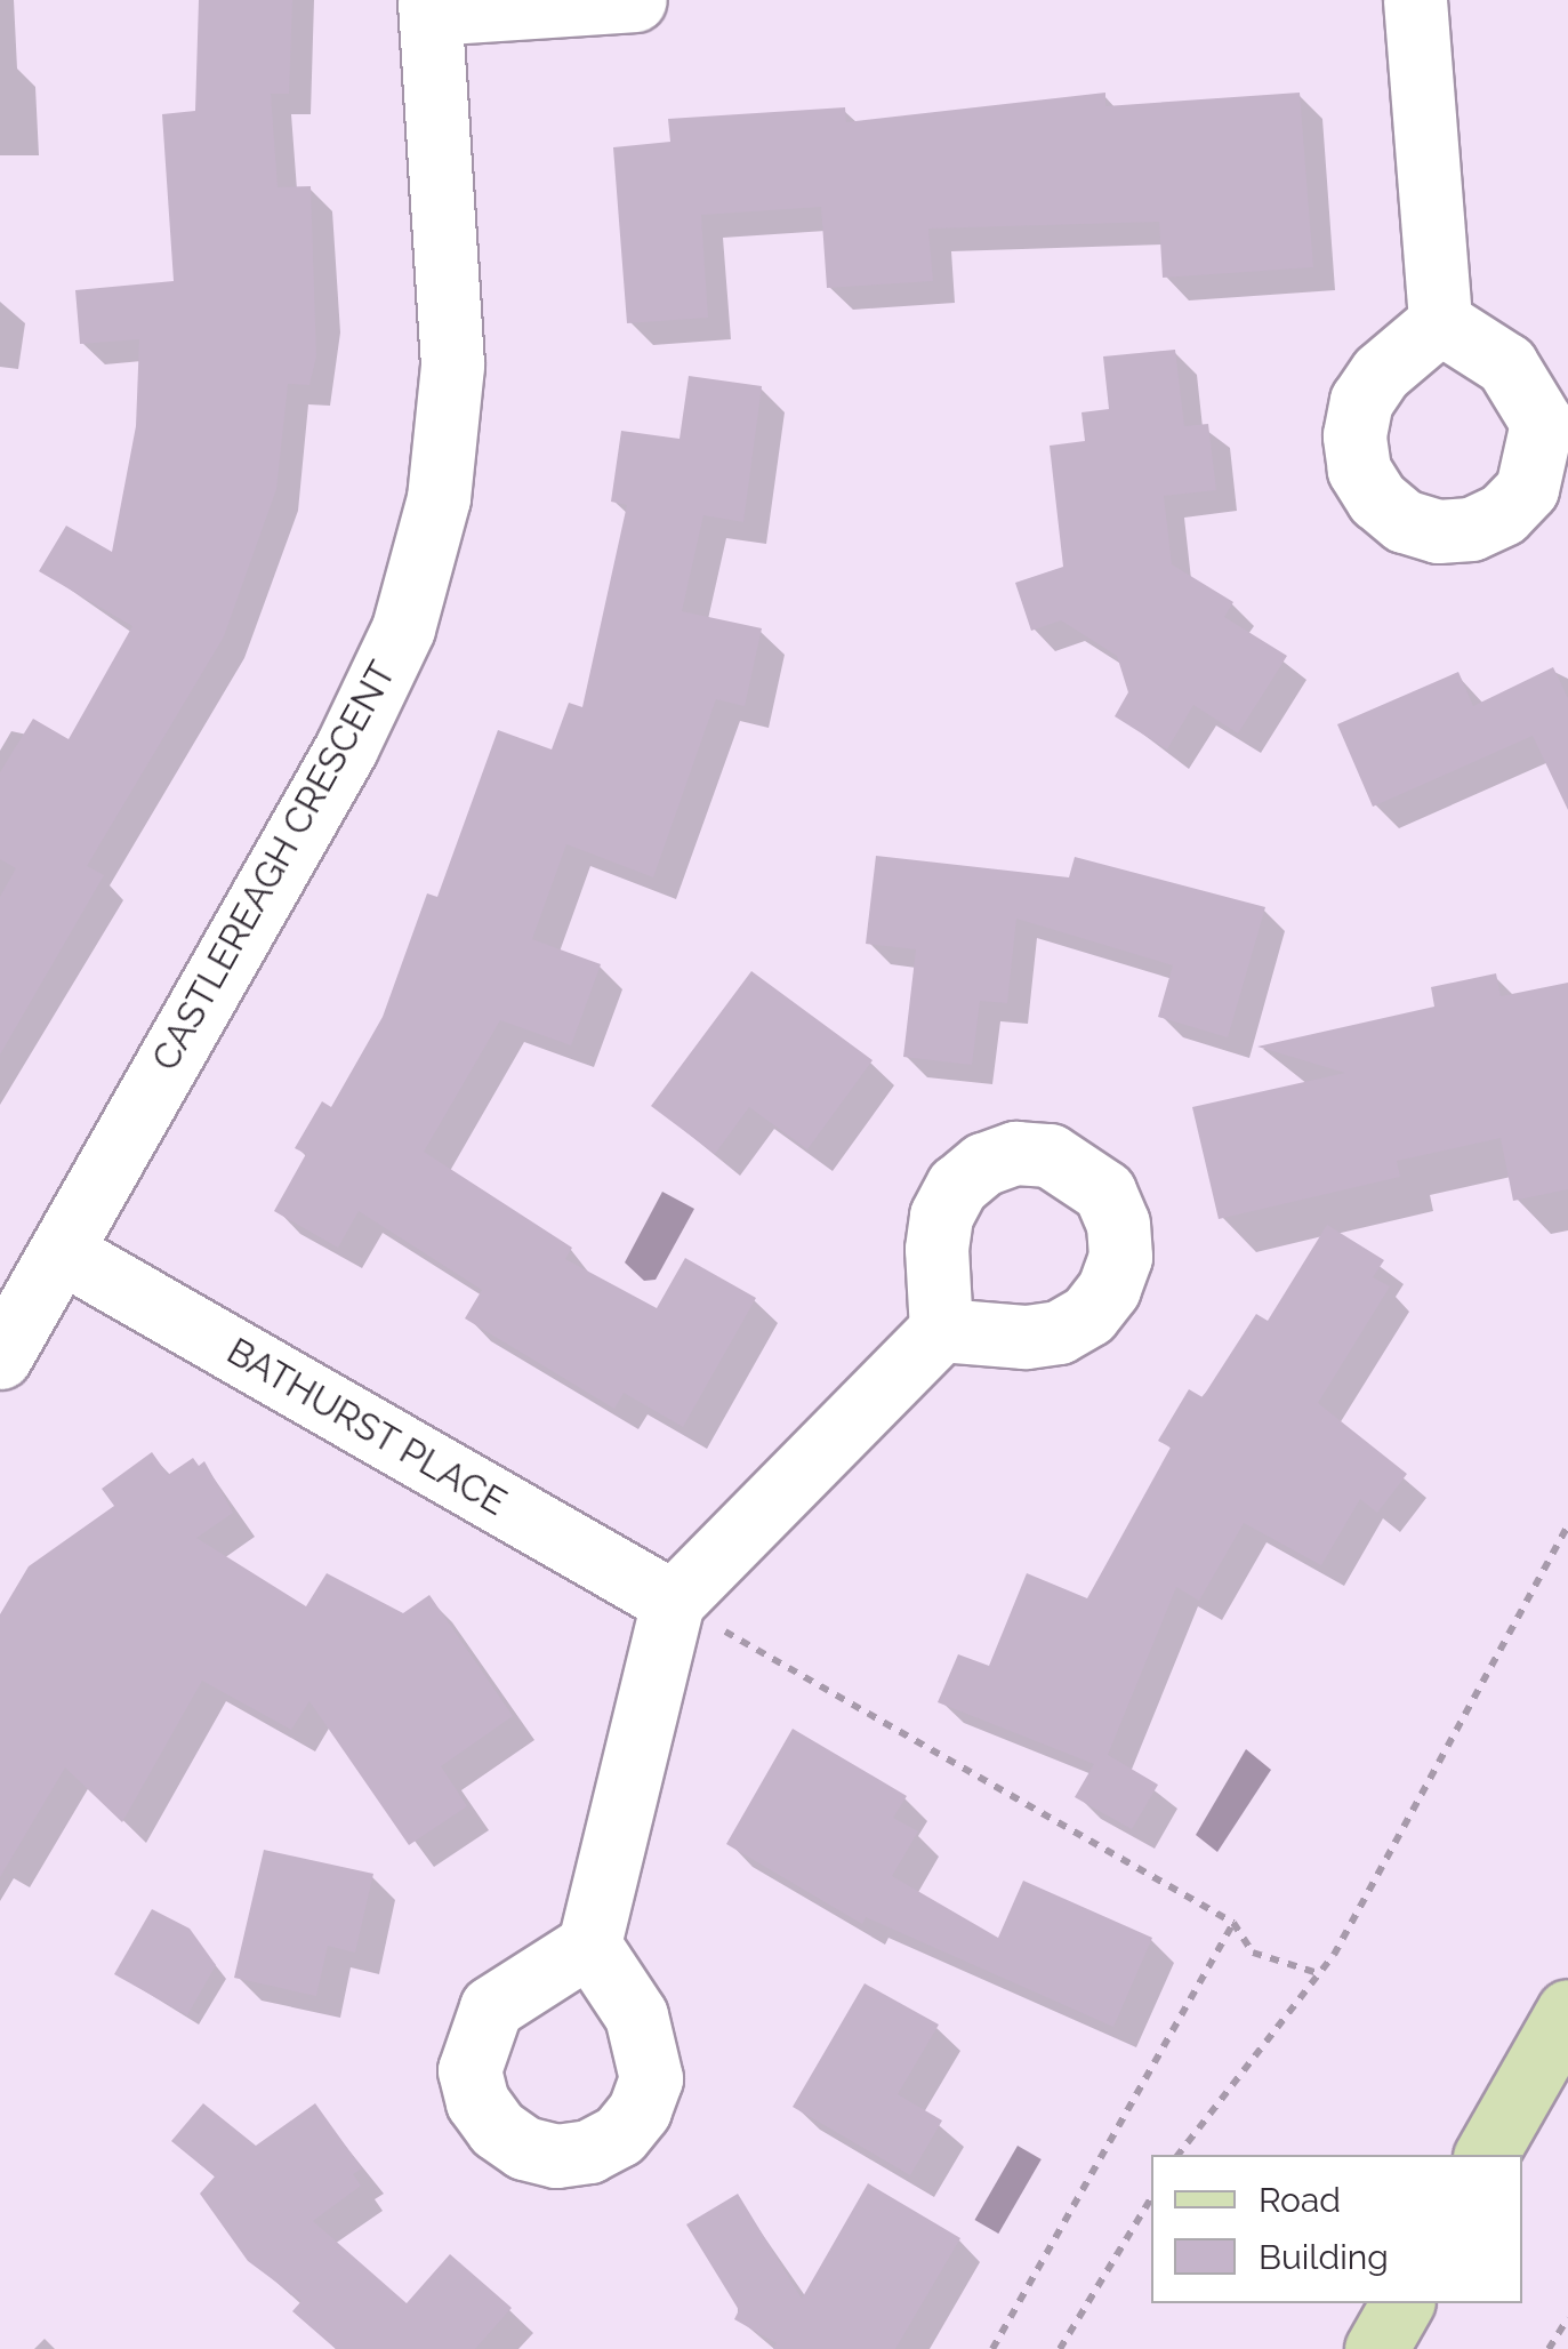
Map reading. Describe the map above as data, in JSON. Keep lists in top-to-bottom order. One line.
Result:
{"streets":{"street":["CASTLEREAGH CRESCENT","BATHURST PLACE"]},"crossings":[["CASTLEREAGH CRESCENT","BATHURST PLACE"]],"legend":["Road","Building"]}
